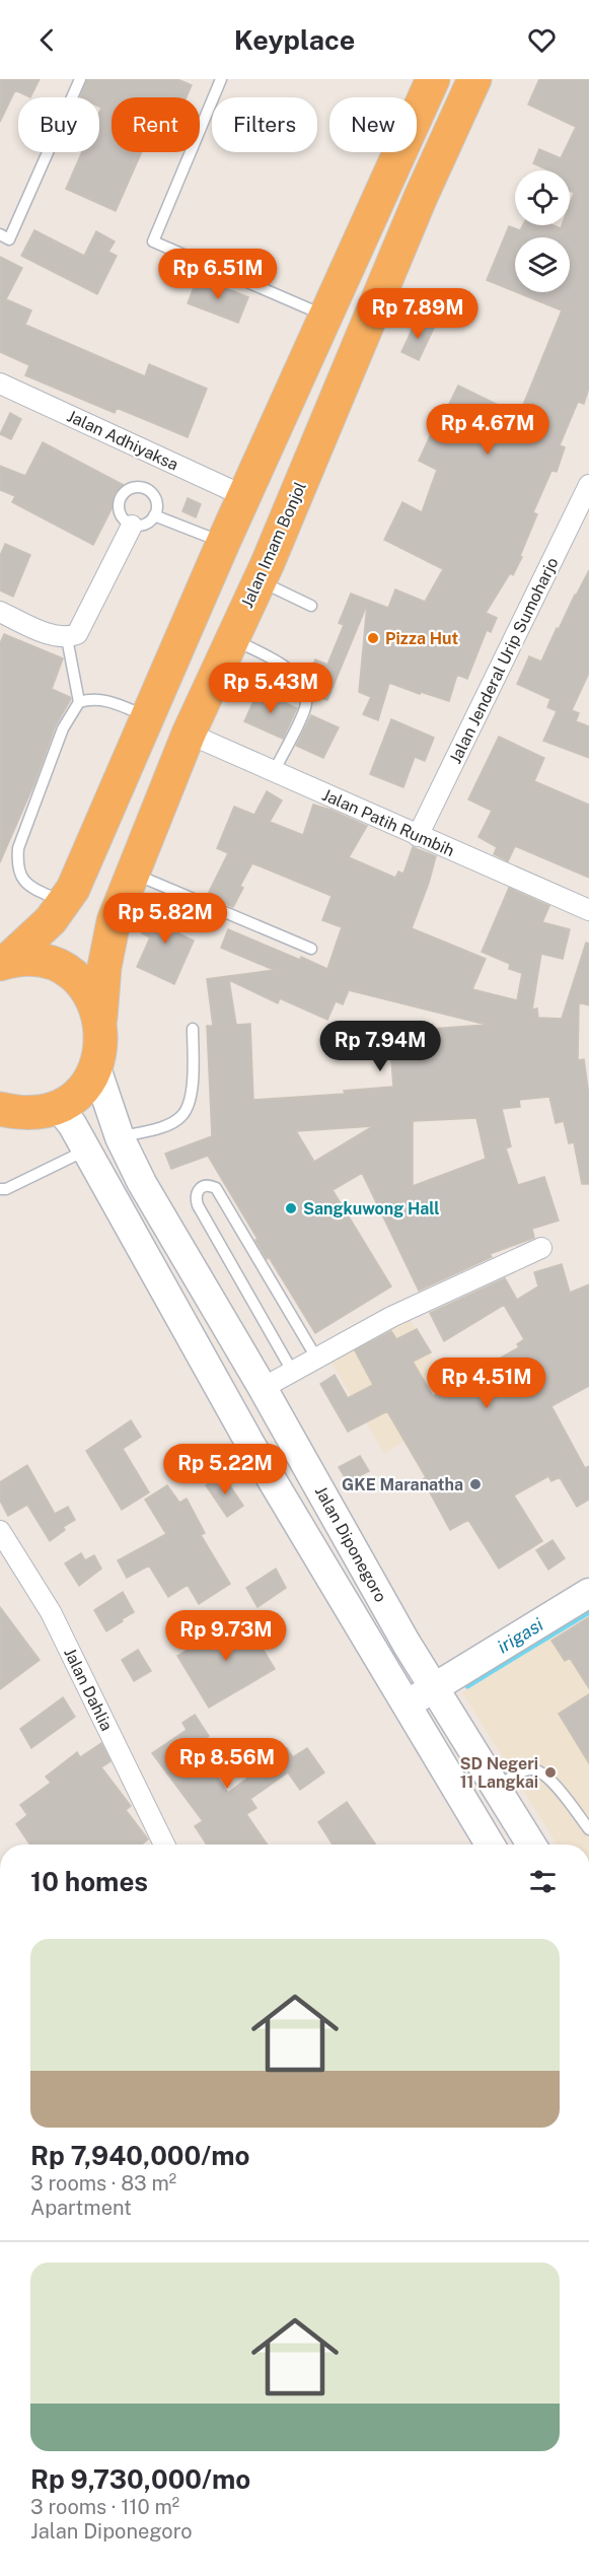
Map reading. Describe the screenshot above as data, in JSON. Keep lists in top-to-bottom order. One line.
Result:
{"streets":{"highway":["Jalan Imam Bonjol"],"main road":["Jalan Diponegoro"],"street":["Jalan Adhiyaksa","Jalan Jenderal Urip Sumoharjo","Jalan Patih Rumbih","Jalan Dahlia"]},"crossings":[["Jalan Imam Bonjol","Jalan Patih Rumbih"],["Jalan Imam Bonjol","Jalan Diponegoro"],["Jalan Jenderal Urip Sumoharjo","Jalan Patih Rumbih"]],"water":["irigasi"],"places":["Pizza Hut","Sangkuwong Hall","GKE Maranatha","SD Negeri 11 Langkai"],"page":{"header":"Keyplace","chip":["Buy","Rent","Filters","New"],"price":["Rp 6.51M","Rp 7.89M","Rp 4.67M","Rp 5.43M","Rp 5.82M","Rp 7.94M","Rp 4.51M","Rp 5.22M","Rp 9.73M","Rp 8.56M"],"heading":"10 homes","list":[{"name":"Rp 7,940,000/mo","note":"3 rooms · 83 m² · Apartment"},{"name":"Rp 9,730,000/mo","note":"3 rooms · 110 m² · Jalan Diponegoro"}]}}
